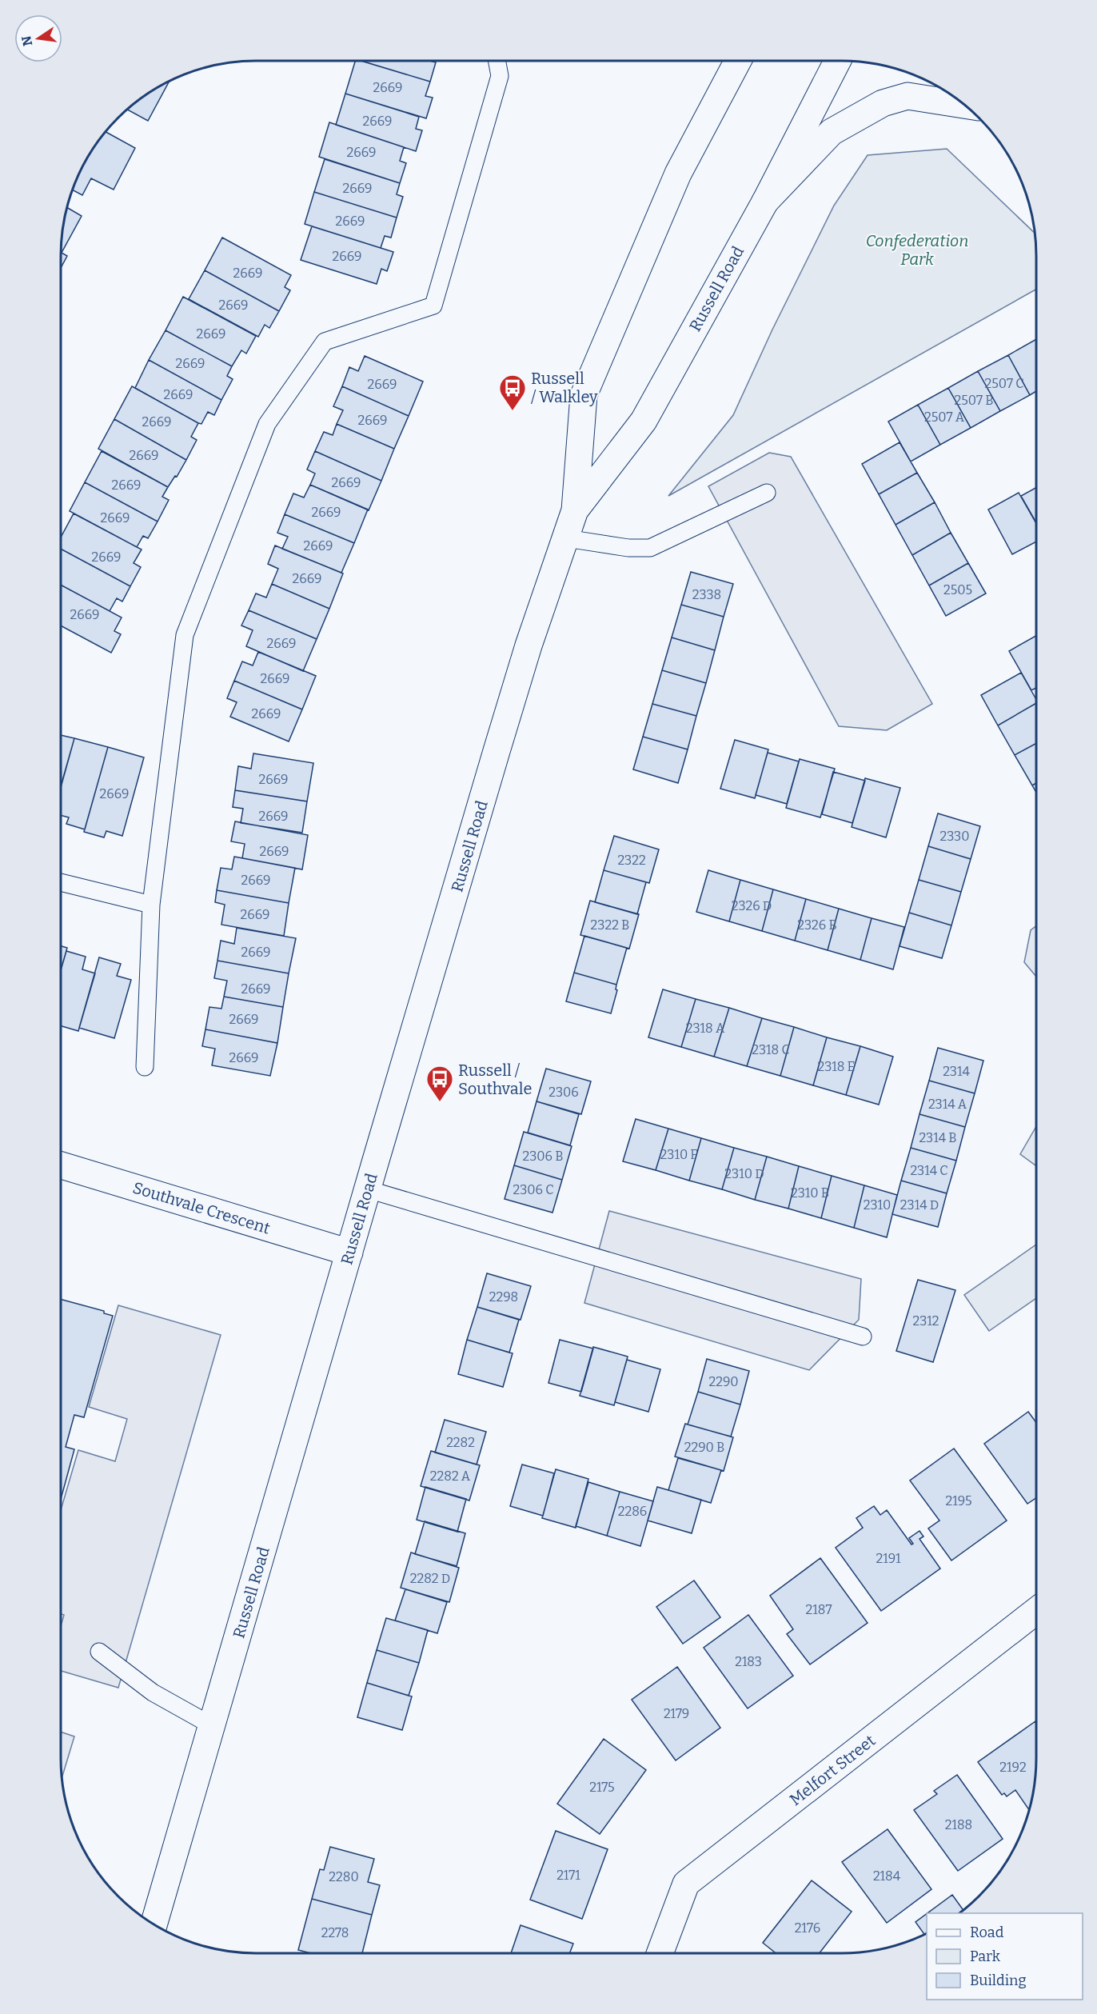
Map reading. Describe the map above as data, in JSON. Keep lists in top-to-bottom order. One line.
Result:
{"streets":{"main road":["Russell Road","Southvale Crescent","Melfort Street"]},"crossings":[["Russell Road","Southvale Crescent"]],"parks":["Confederation Park"],"places":{"bus stop":["Russell / Walkley","Russell / Southvale"]},"house_numbers":["2669","2669","2669","2669","2669","2669","2669","2669","2669","2669","2507 C","2669","2669","2507 B","2507 A","2669","2669","2669","2669","2669","2669","2669","2669","2669","2669","2505","2338","2669","2669","2669","2669","2669","2669","2669","2330","2669","2322","2669","2326 D","2669","2322 B","2326 B","2669","2669","2669","2318 A","2318 C","2669","2318 E","2314","2306","2314 A","2314 B","2310 F","2306 B","2314 C","2310 D","2306 C","2310 B","2310","2314 D","2298","2312","2290","2282","2290 B","2282 A","2195","2286","2191","2282 D","2187","2183","2179","2192","2175","2188","2171","2184","2280","2176","2278"],"legend":["Road","Park","Building"],"north":"left"}
